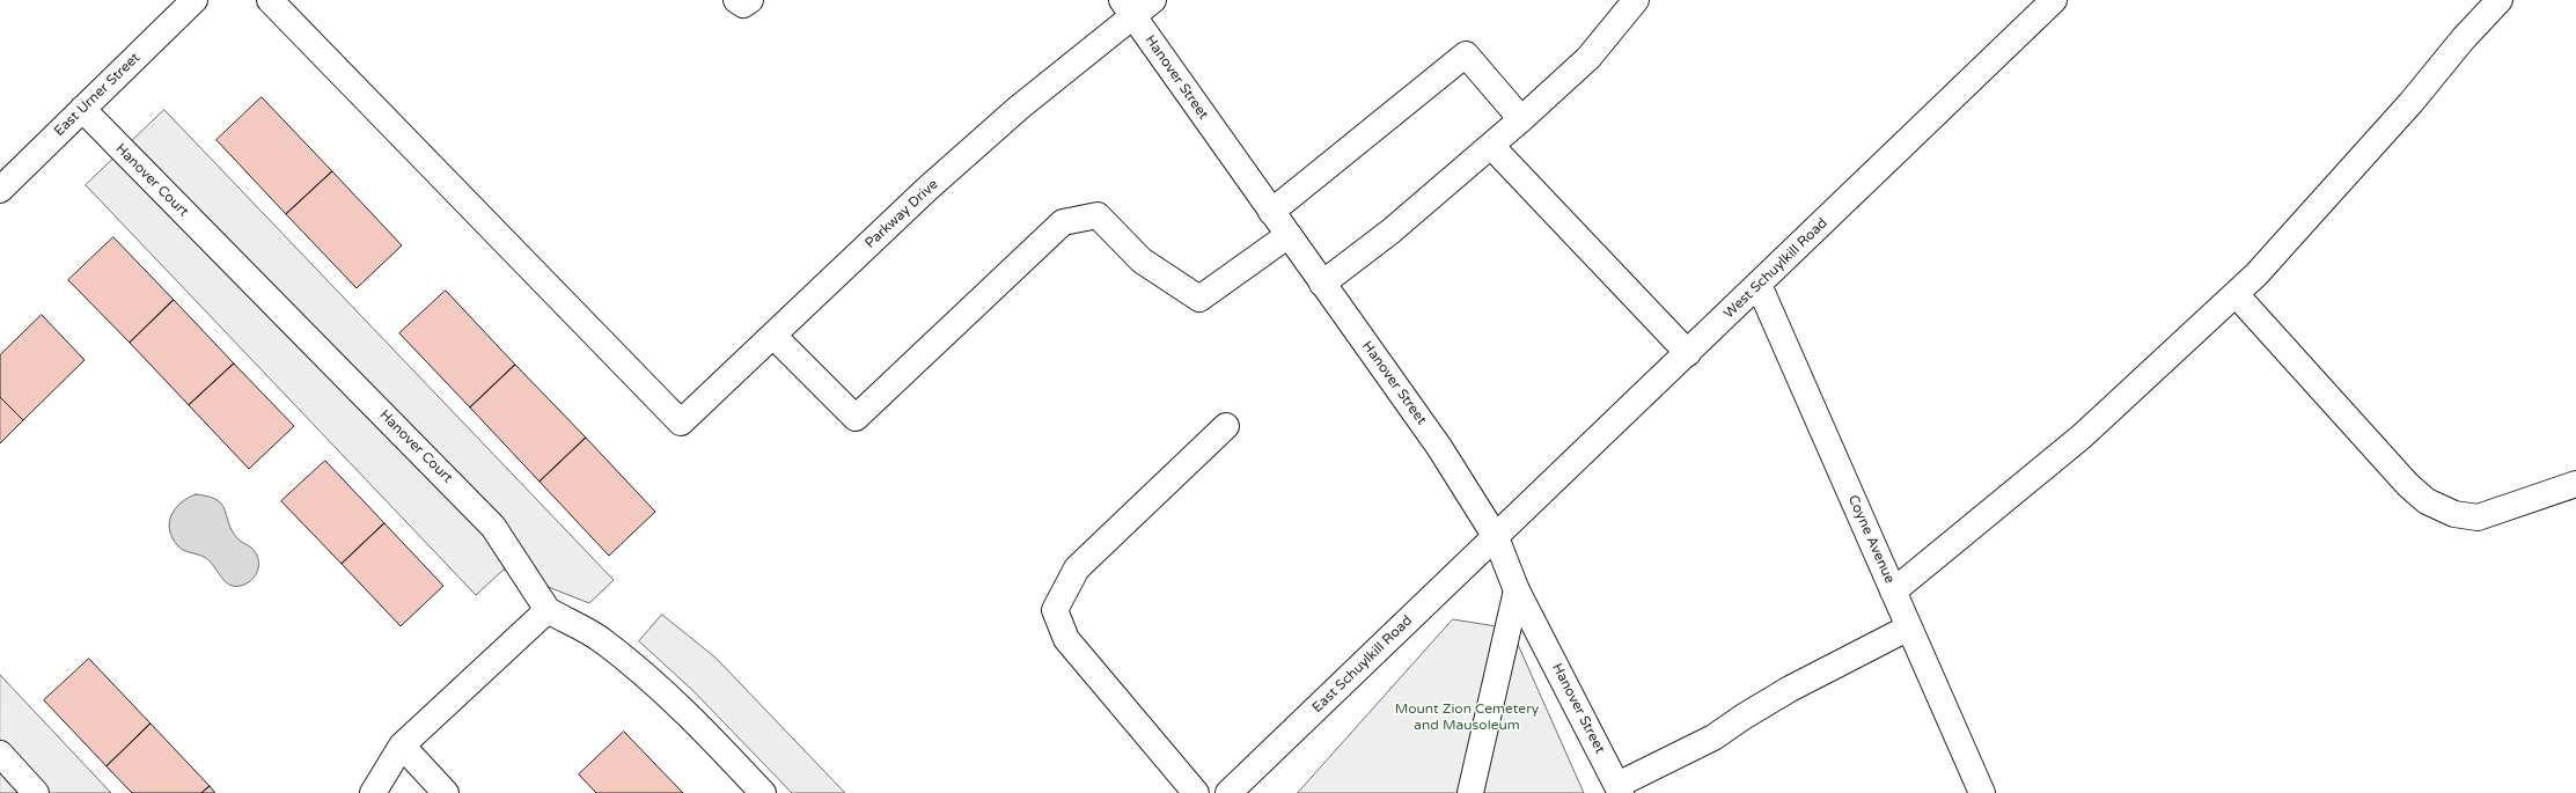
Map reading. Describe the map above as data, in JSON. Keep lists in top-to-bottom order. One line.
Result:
{"streets":{"street":["Hanover Street","East Urner Street","Hanover Court","Parkway Drive","West Schuylkill Road","Coyne Avenue","East Schuylkill Road"]},"crossings":[["Hanover Street","Parkway Drive"],["Hanover Street","West Schuylkill Road"],["Hanover Street","East Schuylkill Road"],["East Urner Street","Hanover Court"],["West Schuylkill Road","Coyne Avenue"],["West Schuylkill Road","East Schuylkill Road"]],"parks":["Mount Zion Cemetery and Mausoleum"]}
